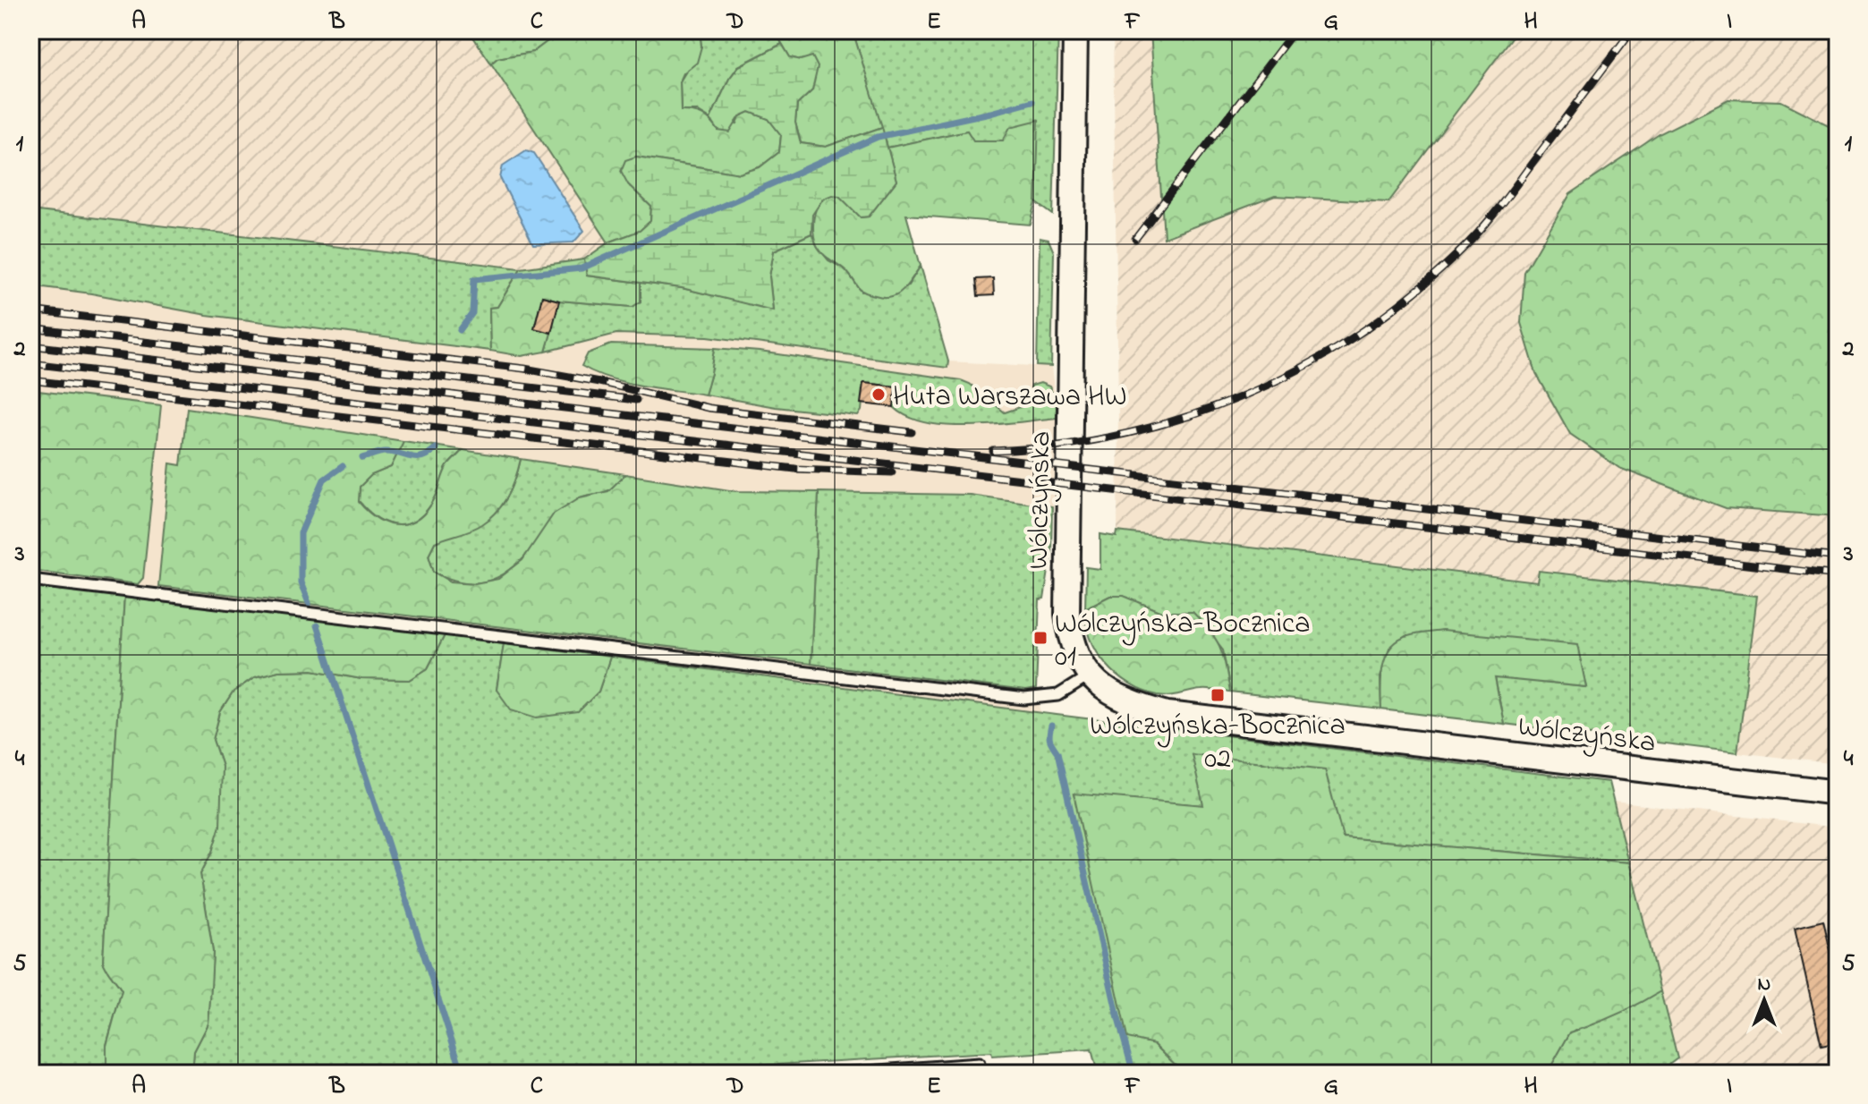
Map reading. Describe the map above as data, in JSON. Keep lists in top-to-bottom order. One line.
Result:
{"streets":{"street":["Wólczyńska"]},"places":{"other":["Huta Warszawa HW"],"transit":["Wólczyńska-Bocznica 01","Wólczyńska-Bocznica 02"]},"north":"top","grid":{"columns":["A","B","C","D","E","F","G","H","I"],"rows":["1","2","3","4","5"]}}
